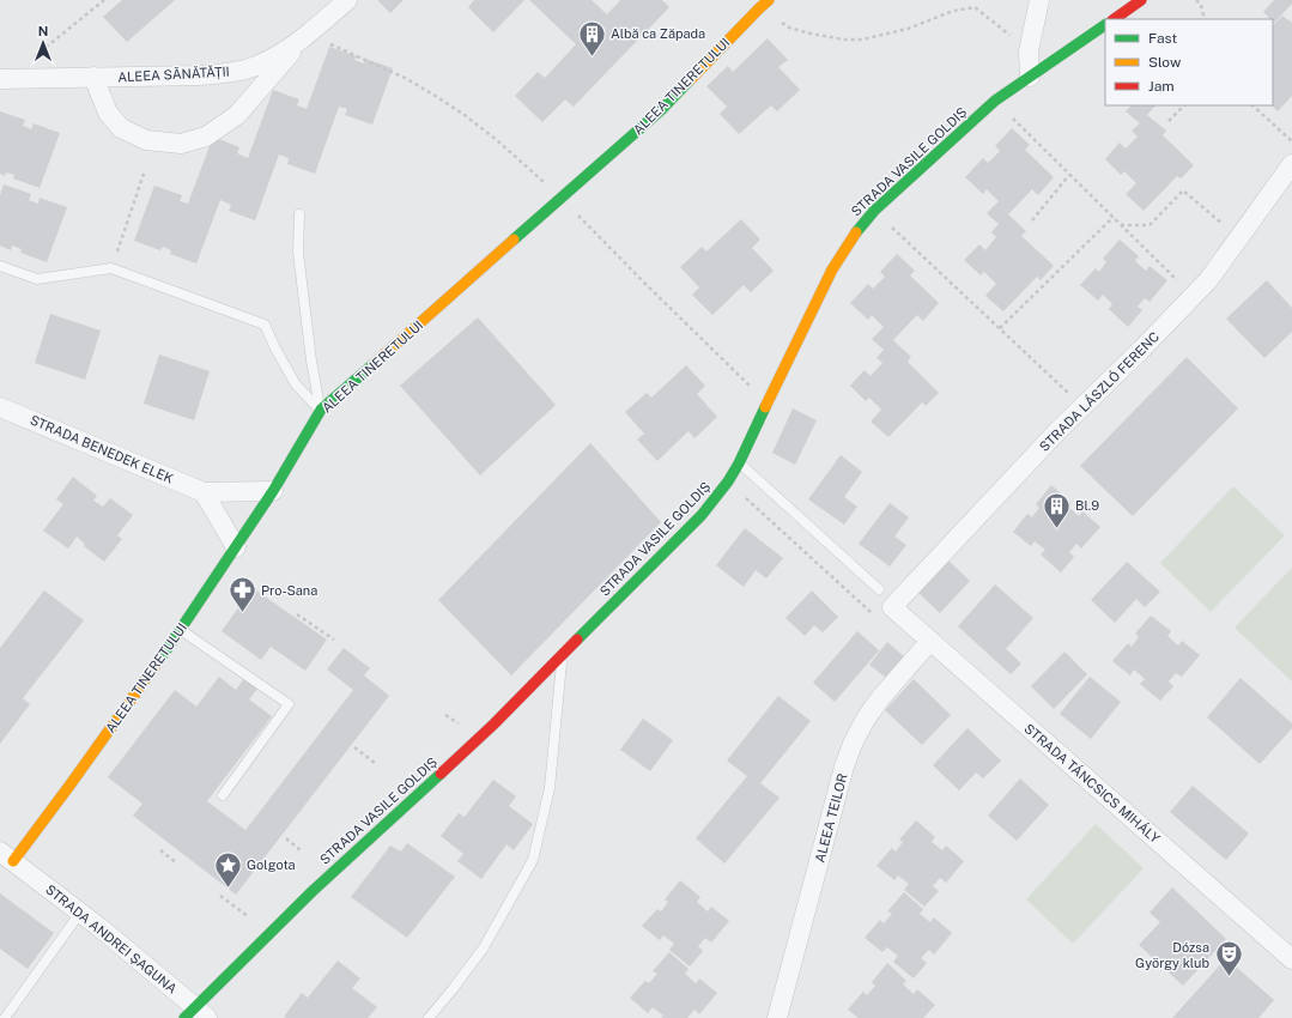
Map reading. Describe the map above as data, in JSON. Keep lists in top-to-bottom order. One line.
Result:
{"streets":{"street":["ALEEA SĂNĂTĂȚII","ALEEA TINERETULUI","STRADA VASILE GOLDIȘ","STRADA LÁSZLÓ FERENC","STRADA BENEDEK ELEK","STRADA TÁNCSICS MIHÁLY","ALEEA TEILOR","STRADA ANDREI ȘAGUNA"]},"crossings":[["ALEEA TINERETULUI","STRADA BENEDEK ELEK"],["ALEEA TINERETULUI","STRADA ANDREI ȘAGUNA"],["STRADA VASILE GOLDIȘ","STRADA ANDREI ȘAGUNA"],["STRADA LÁSZLÓ FERENC","STRADA TÁNCSICS MIHÁLY"],["STRADA TÁNCSICS MIHÁLY","ALEEA TEILOR"]],"places":{"building":["Albă ca Zăpada","Bl.9"],"pharmacy":["Pro-Sana"],"place":["Golgota"],"theatre":["Dózsa György klub"]},"legend":["Fast","Slow","Jam"],"north":"top"}
